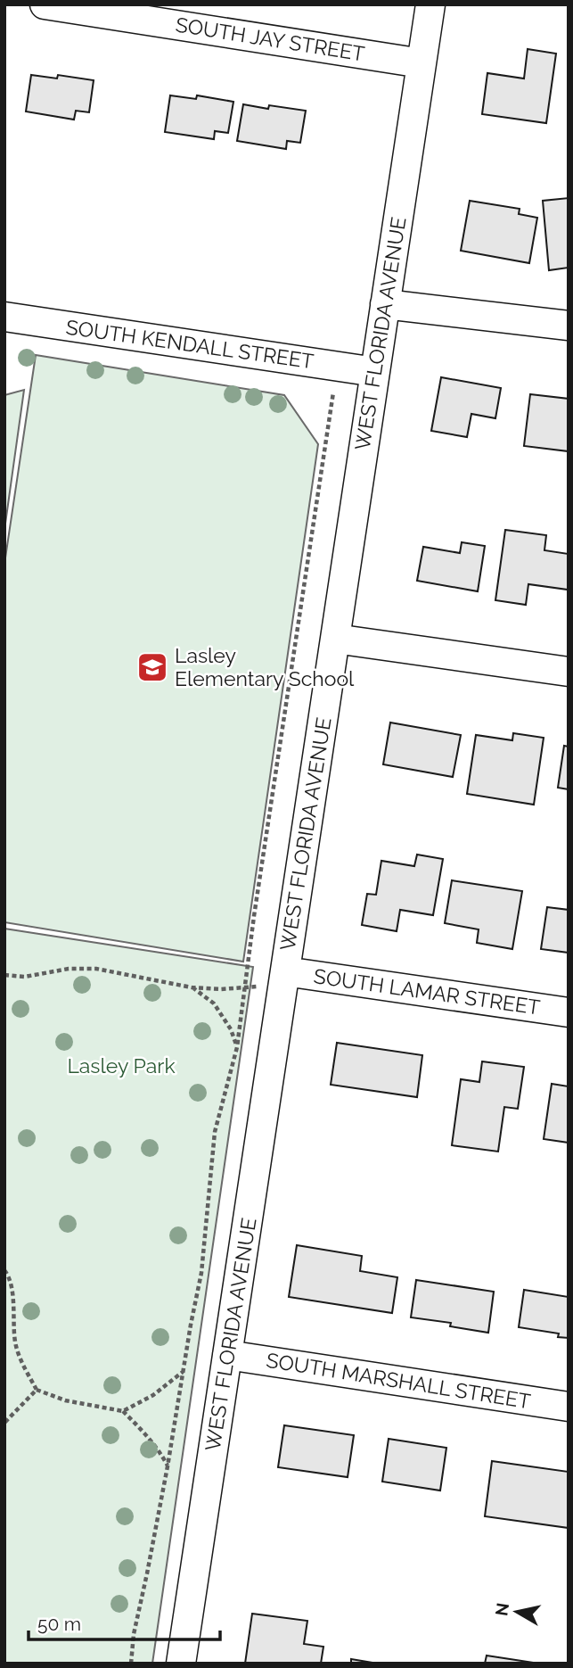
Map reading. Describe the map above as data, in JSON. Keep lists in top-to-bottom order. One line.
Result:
{"streets":{"street":["SOUTH JAY STREET","WEST FLORIDA AVENUE","SOUTH KENDALL STREET","SOUTH LAMAR STREET","SOUTH MARSHALL STREET"]},"crossings":[["SOUTH JAY STREET","WEST FLORIDA AVENUE"],["WEST FLORIDA AVENUE","SOUTH KENDALL STREET"],["WEST FLORIDA AVENUE","SOUTH LAMAR STREET"],["WEST FLORIDA AVENUE","SOUTH MARSHALL STREET"]],"parks":["Lasley Park"],"places":{"school or university":["Lasley Elementary School"]},"scale_bar":"50 m","north":"left"}
